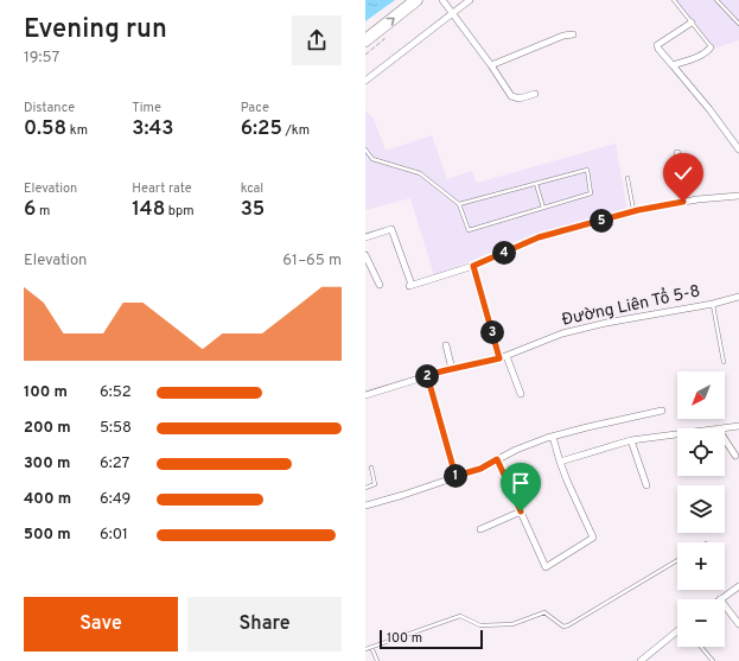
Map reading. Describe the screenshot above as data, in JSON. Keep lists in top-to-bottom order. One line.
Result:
{"streets":{"street":["Đường Liên Tổ 5-8"]},"scale_bar":"100 m","north":"bottom left","page":{"heading":["Evening run","19:57"],"stats":[["Distance","0.58 km"],["Time","3:43"],["Pace","6:25 /km"],["Elevation","6 m"],["Heart rate","148 bpm"],["kcal","35"]],"pins":["5","4","3","2","1"],"chart":["Elevation","61–65 m"],"map_buttons":["+","−"],"list":[{"name":"100 m","note":"6:52"},{"name":"200 m","note":"5:58"},{"name":"300 m","note":"6:27"},{"name":"400 m","note":"6:49"},{"name":"500 m","note":"6:01"}],"buttons":["Save","Share"],"scale":"100 m"}}
